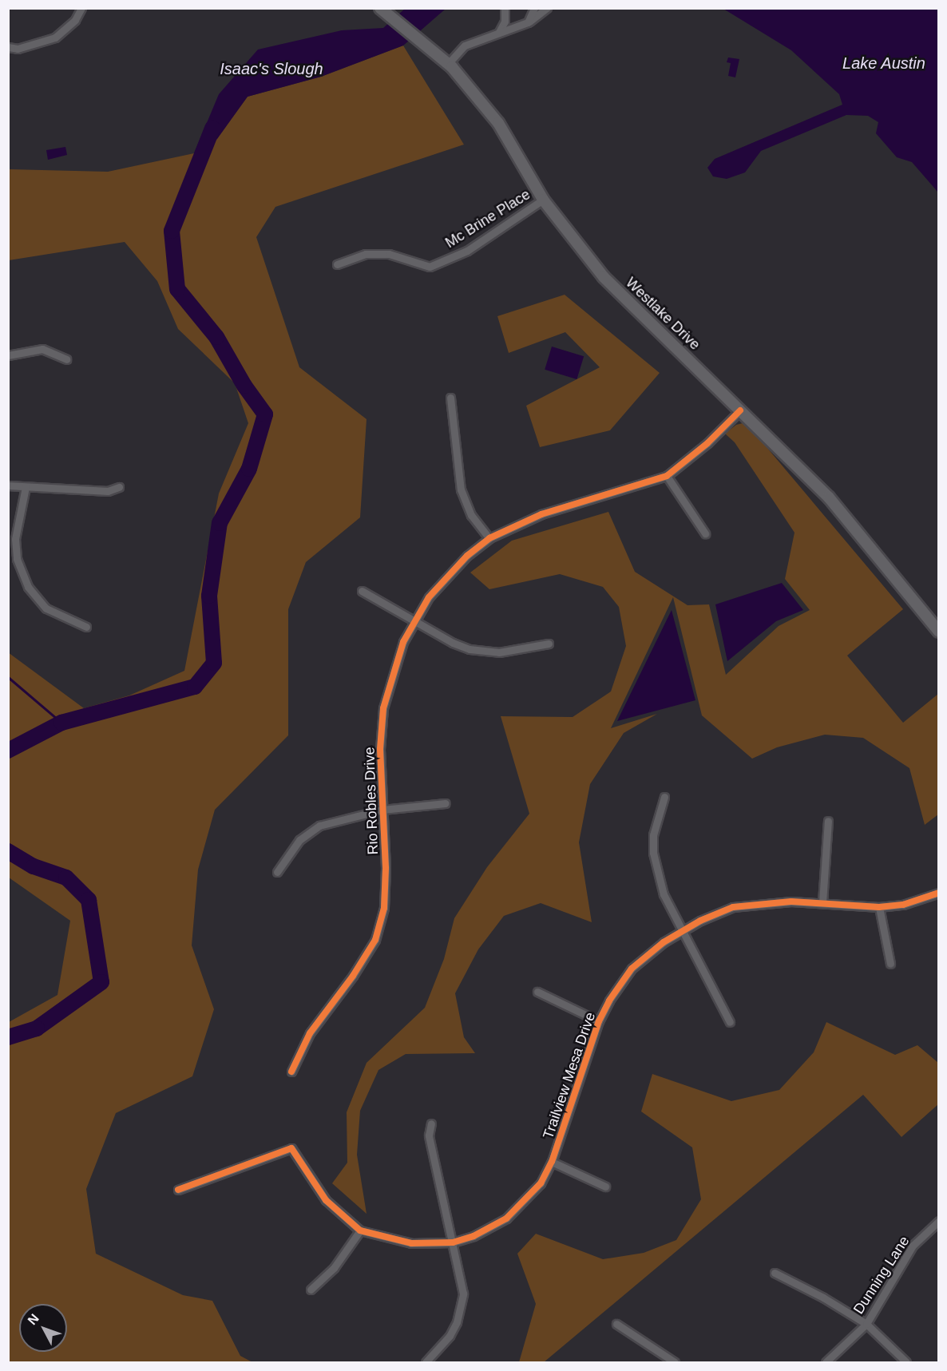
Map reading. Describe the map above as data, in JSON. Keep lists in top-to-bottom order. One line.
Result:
{"streets":{"street":["Mc Brine Place","Westlake Drive","Rio Robles Drive","Trailview Mesa Drive","Dunning Lane"]},"crossings":[["Mc Brine Place","Westlake Drive"],["Westlake Drive","Rio Robles Drive"]],"water":["Lake Austin","Isaac's Slough"],"north":"top left"}
